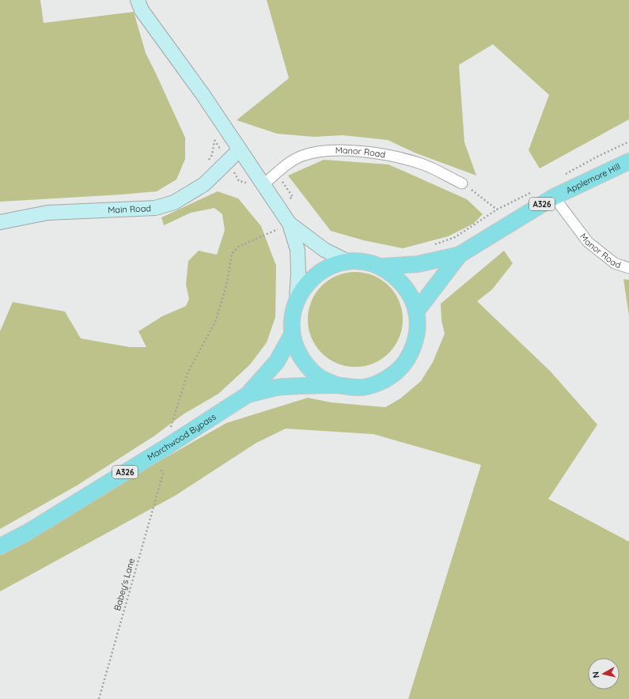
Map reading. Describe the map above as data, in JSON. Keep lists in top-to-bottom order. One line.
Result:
{"streets":{"main road":["Applemore Hill","A326","Marchwood Bypass"],"street":["Manor Road","Main Road"],"path":["Babey's Lane"]},"crossings":[["Manor Road","Applemore Hill"]],"north":"left"}
